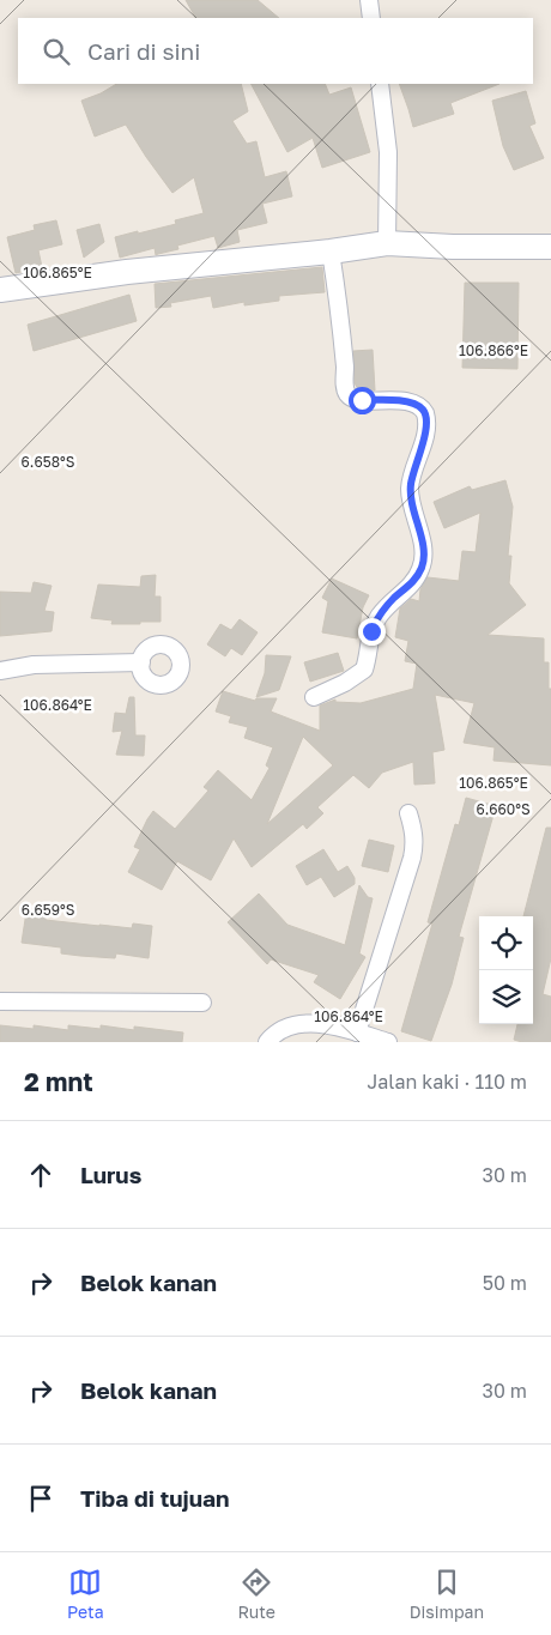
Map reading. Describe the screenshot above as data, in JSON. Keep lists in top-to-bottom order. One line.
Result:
{"page":{"search":"Cari di sini","heading":["2 mnt","Jalan kaki · 110 m"],"list":[["Lurus","30 m"],["Belok kanan","50 m"],["Belok kanan","30 m"],"Tiba di tujuan"],"nav":["Peta","Rute","Disimpan"]},"coordinates":["106.865°E","106.866°E","6.658°S","106.864°E","6.660°S","6.659°S"]}
